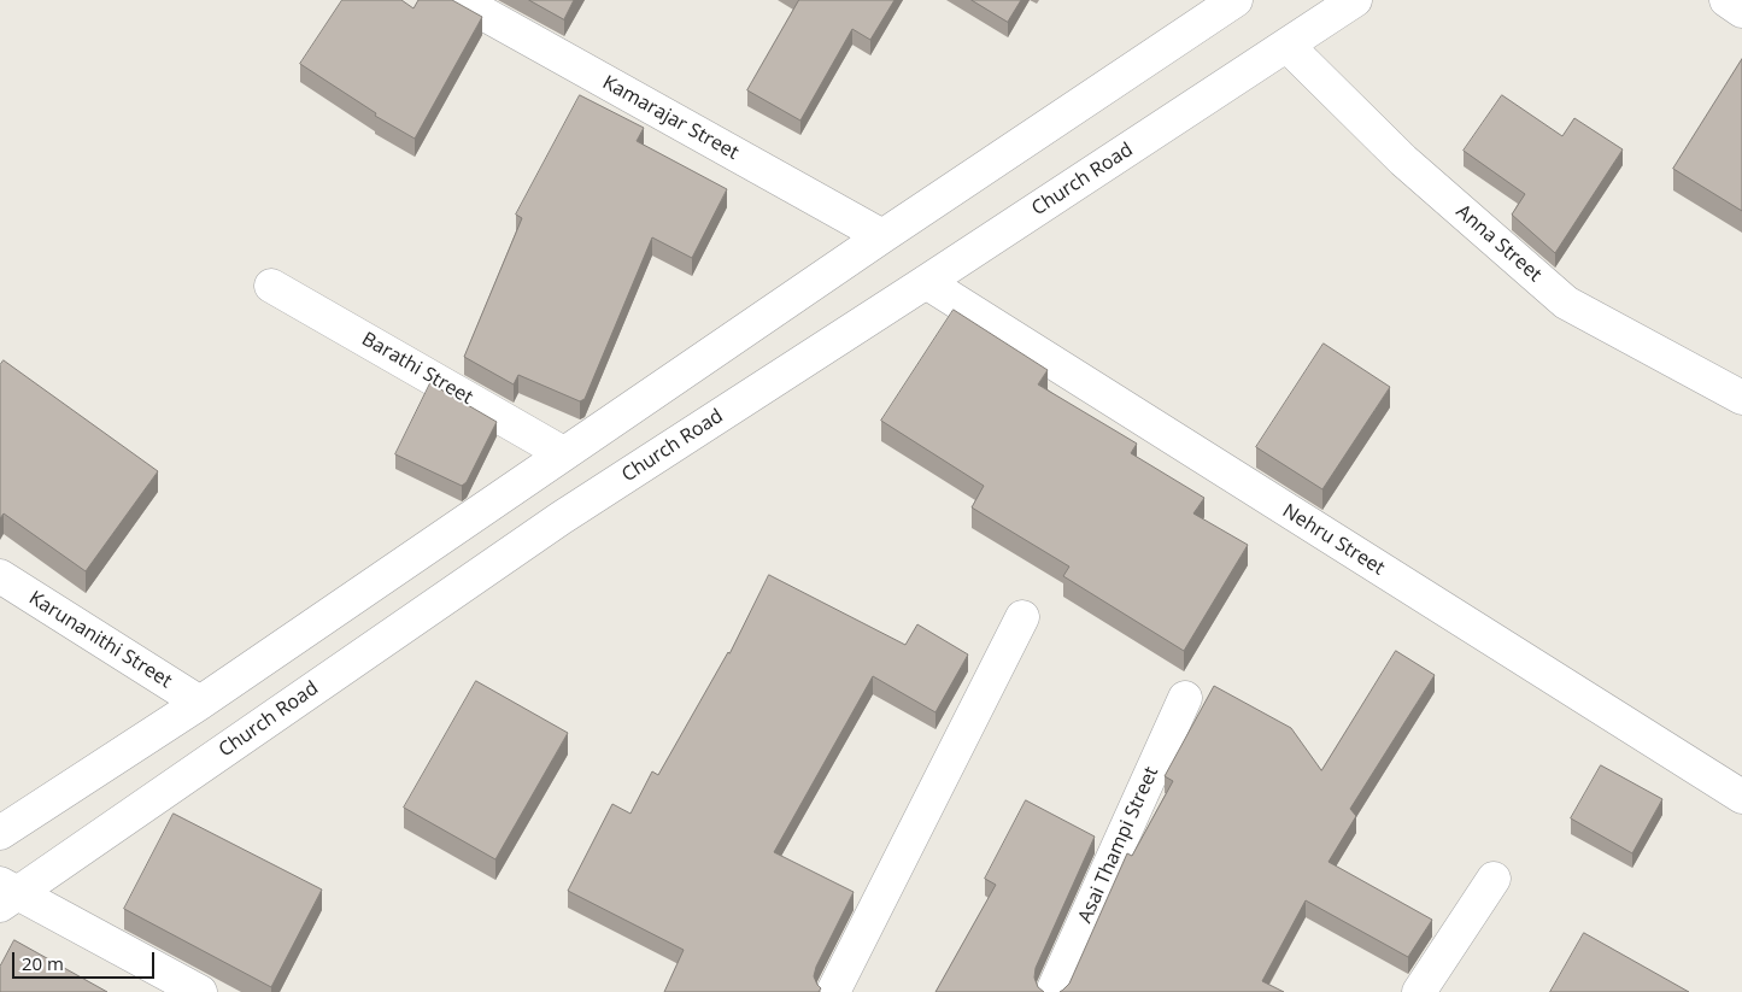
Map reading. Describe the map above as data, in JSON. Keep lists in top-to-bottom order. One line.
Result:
{"streets":{"street":["Kamarajar Street","Church Road","Anna Street","Barathi Street","Nehru Street","Karunanithi Street","Asai Thampi Street"]},"crossings":[["Church Road","Anna Street"],["Church Road","Nehru Street"]],"scale_bar":"20 m"}
